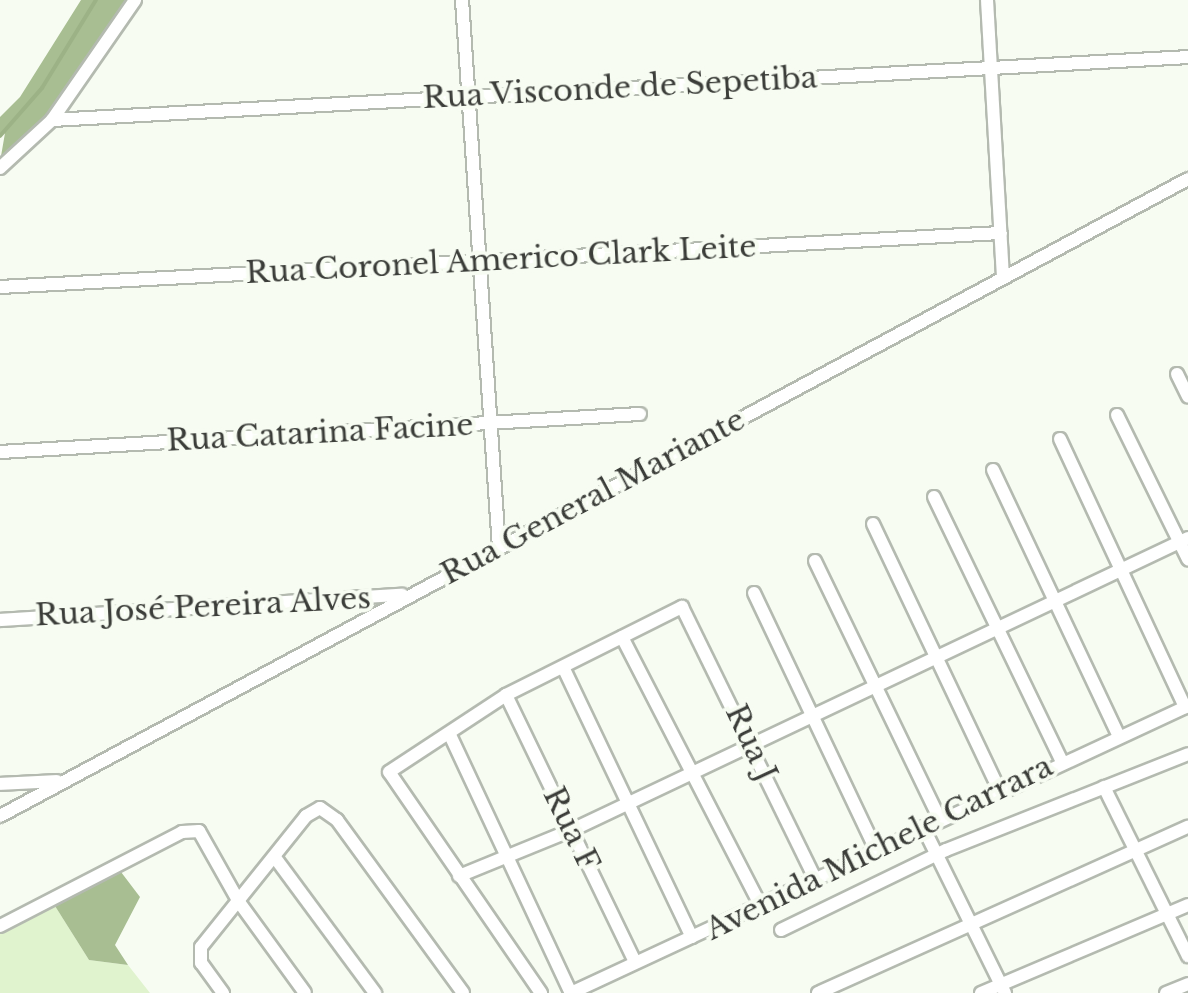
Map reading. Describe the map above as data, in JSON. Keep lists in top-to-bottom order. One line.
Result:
{"streets":{"street":["Rua Visconde de Sepetiba","Rua Coronel Americo Clark Leite","Rua Catarina Facine","Rua General Mariante","Rua José Pereira Alves","Rua J","Rua F","Avenida Michele Carrara"]},"crossings":[["Rua General Mariante","Rua José Pereira Alves"],["Rua J","Avenida Michele Carrara"],["Rua F","Avenida Michele Carrara"]]}
